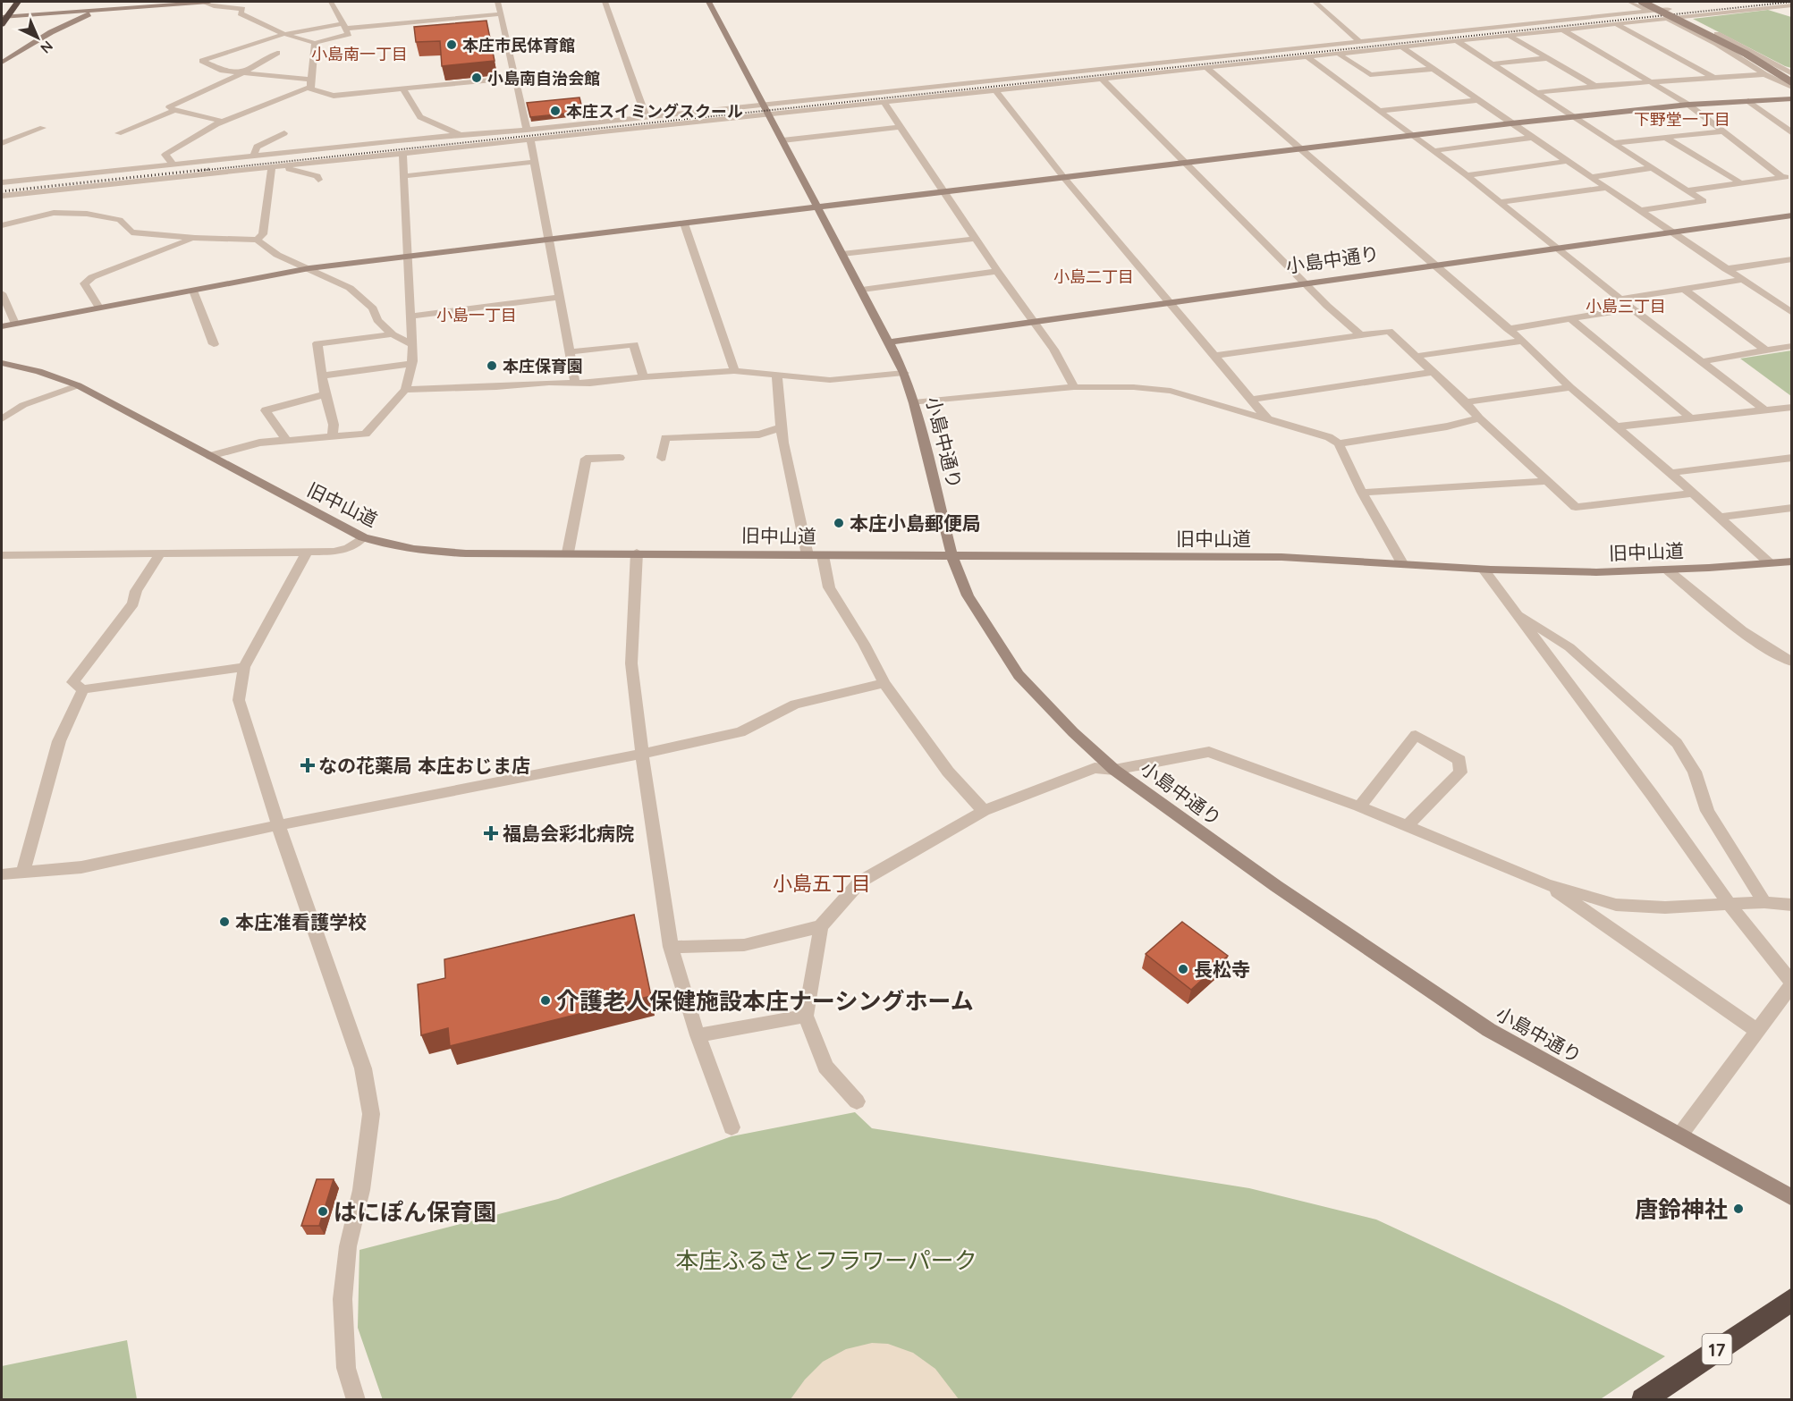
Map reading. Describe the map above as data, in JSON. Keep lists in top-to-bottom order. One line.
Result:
{"streets":{"highway":["17"],"street":["小島中通り","旧中山道"]},"crossings":[["小島中通り","旧中山道"]],"districts":["小島南一丁目","下野堂一丁目","小島二丁目","小島三丁目","小島一丁目","小島五丁目"],"parks":["本庄ふるさとフラワーパーク"],"places":{"other":["本庄市民体育館","小島南自治会館","本庄スイミングスクール","本庄保育園","本庄小島郵便局","本庄准看護学校","長松寺","介護老人保健施設本庄ナーシングホーム","唐鈴神社","はにぽん保育園"],"health":["なの花薬局 本庄おじま店","福島会彩北病院"]},"north":"bottom right"}
